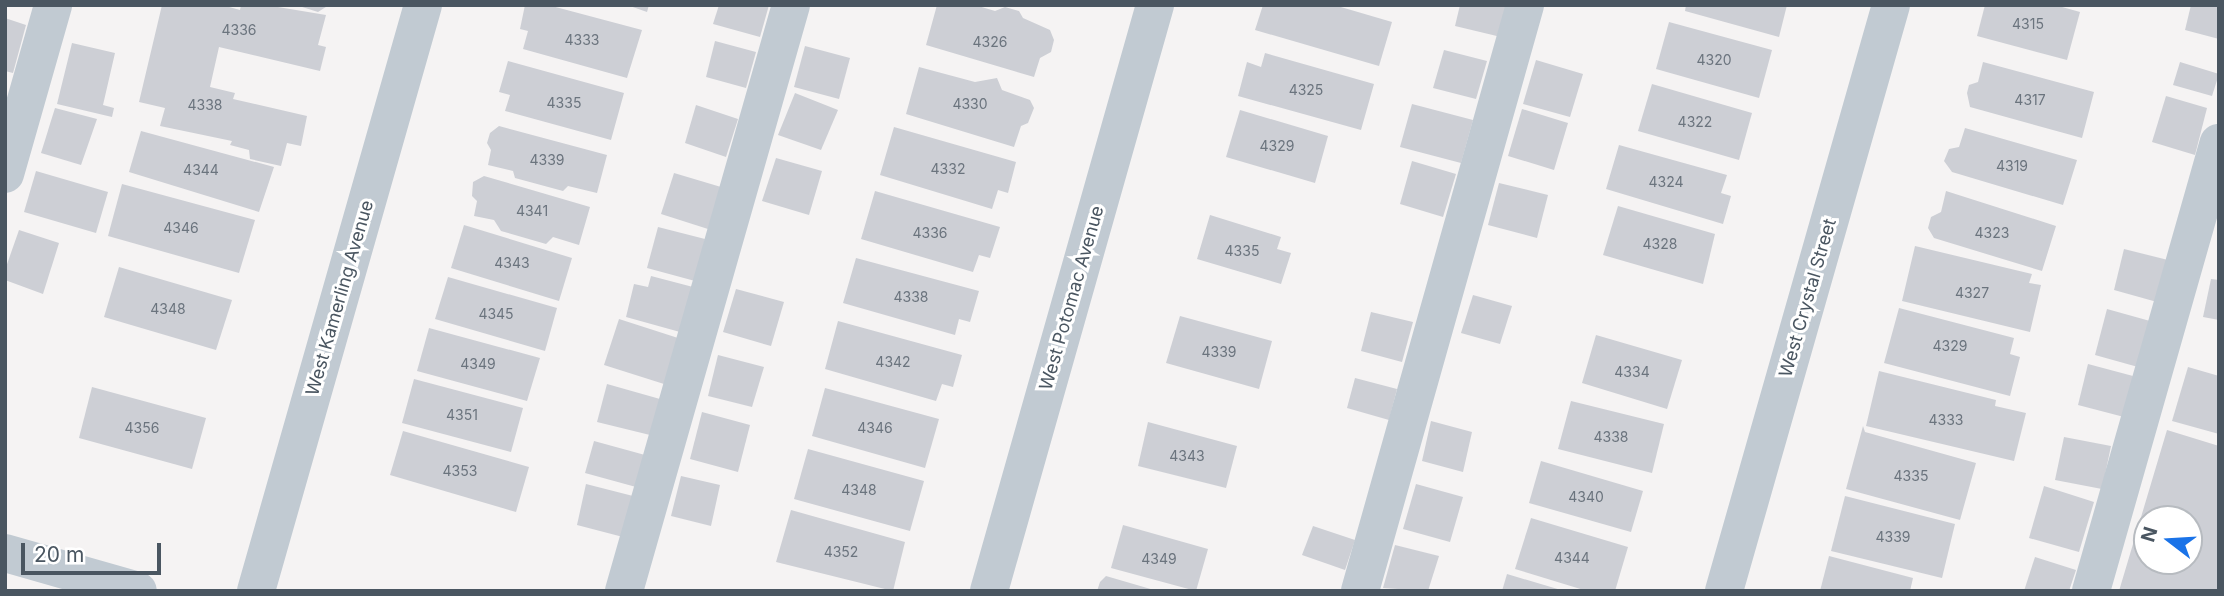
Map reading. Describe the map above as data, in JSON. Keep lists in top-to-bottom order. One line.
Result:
{"streets":{"street":["West Kamerling Avenue","West Potomac Avenue","West Crystal Street"]},"house_numbers":["4315","4336","4333","4326","4320","4325","4317","4335","4330","4338","4322","4329","4339","4319","4332","4344","4324","4341","4346","4336","4323","4328","4335","4343","4327","4338","4348","4345","4329","4339","4342","4349","4334","4351","4333","4356","4346","4338","4343","4353","4335","4348","4340","4339","4352","4344","4349"],"scale_bar":"20 m","north":"left"}
